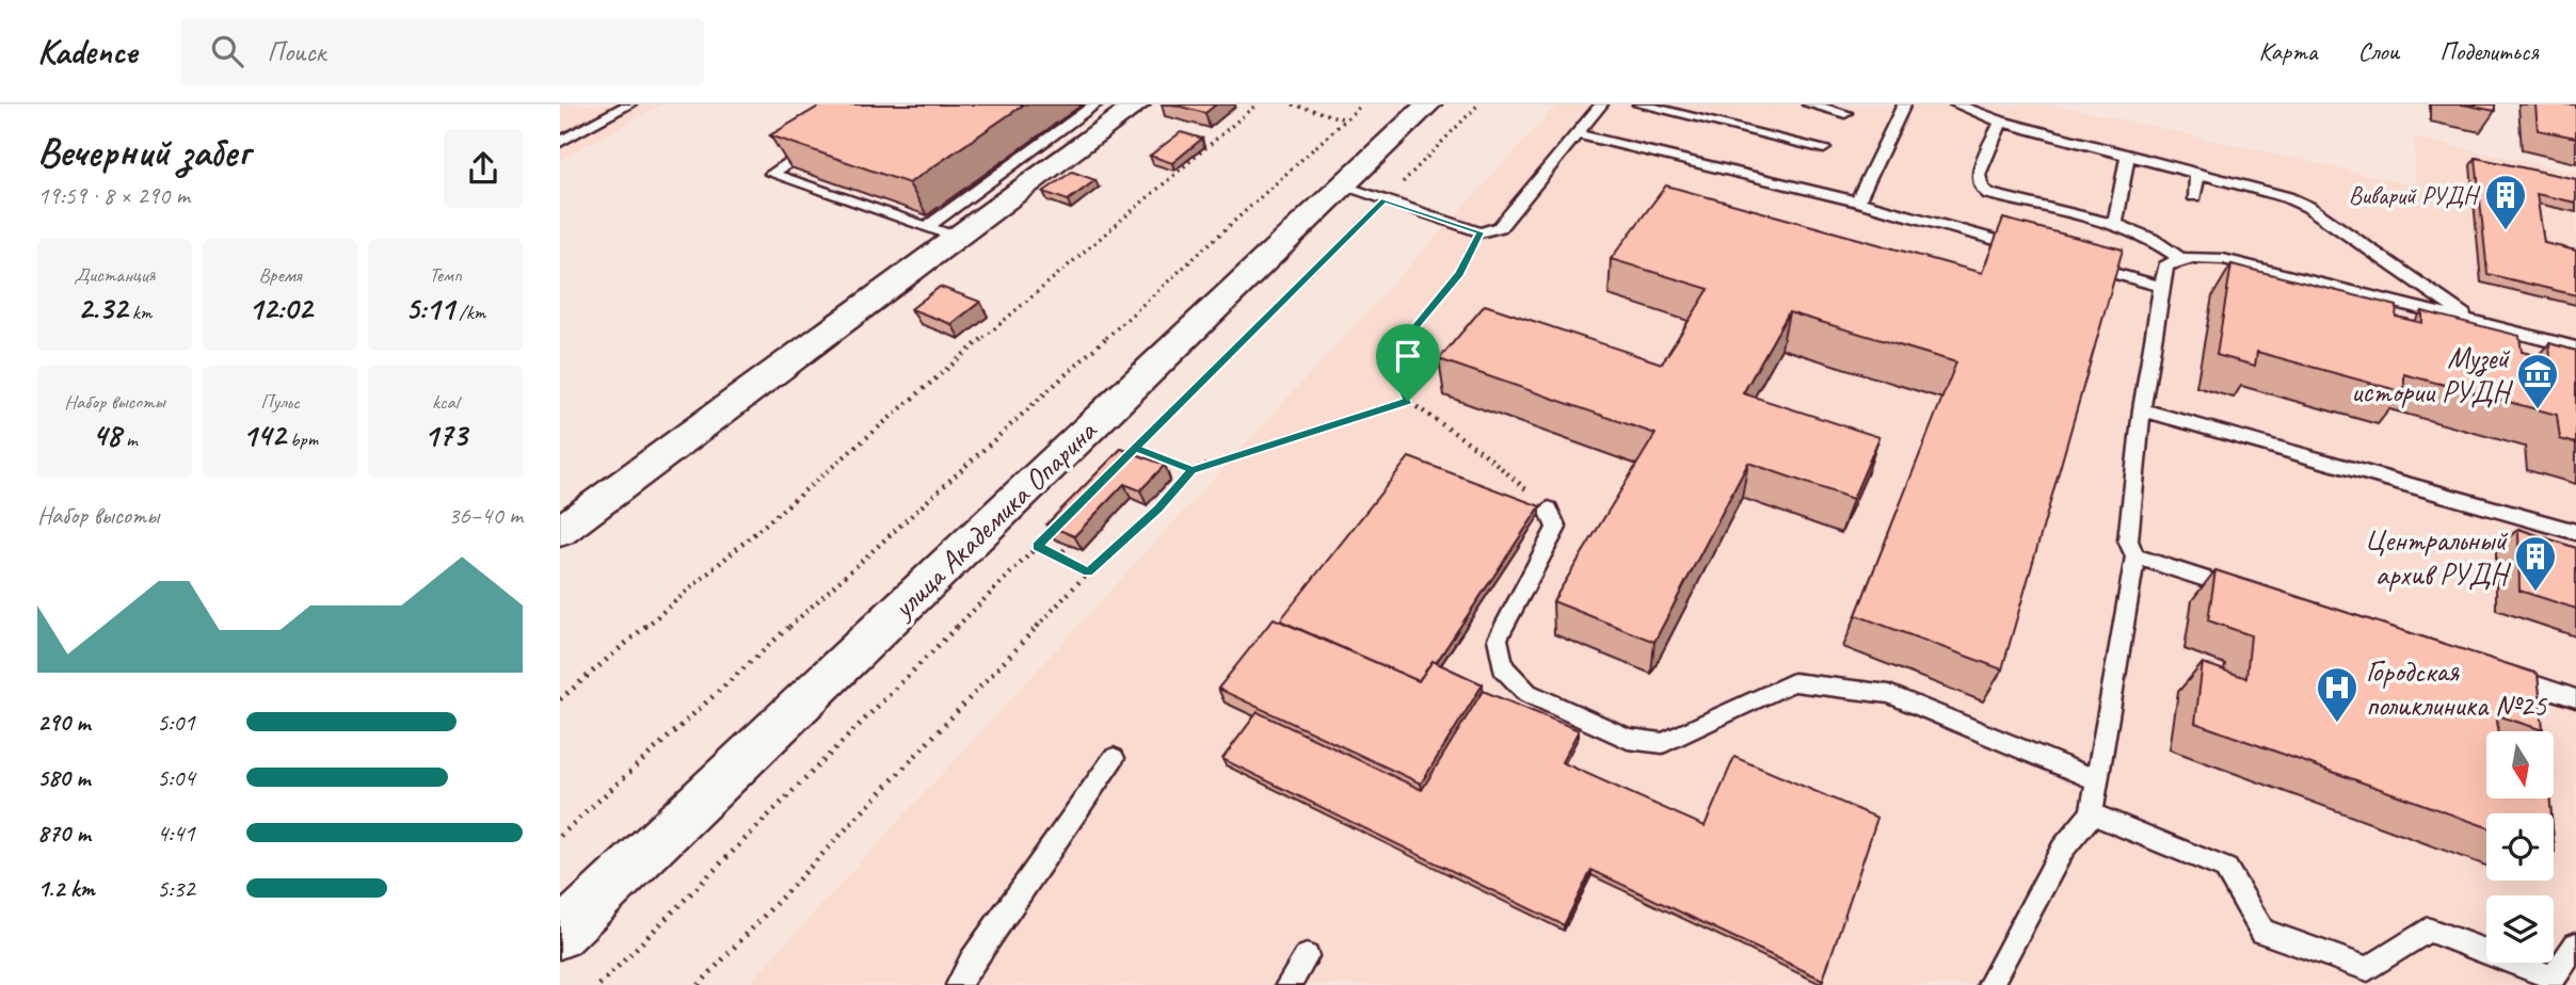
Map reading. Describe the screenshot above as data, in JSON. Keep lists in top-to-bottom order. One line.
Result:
{"streets":{"street":["улица Академика Опарина"]},"places":{"building":["Виварий РУДН","Центральный архив РУДН"],"museum":["Музей истории РУДН"],"hospital":["Городская поликлиника №25"]},"north":"bottom","page":{"header":"Kadence","search":"Поиск","nav":["Карта","Слои","Поделиться"],"heading":["Вечерний забег","19:59 · 8 × 290 m"],"stats":[["Дистанция","2.32 km"],["Время","12:02"],["Темп","5:11 /km"],["Набор высоты","48 m"],["Пульс","142 bpm"],["kcal","173"]],"chart":["Набор высоты","36–40 m"],"list":[{"name":"290 m","note":"5:01"},{"name":"580 m","note":"5:04"},{"name":"870 m","note":"4:41"},{"name":"1.2 km","note":"5:32"}]}}
